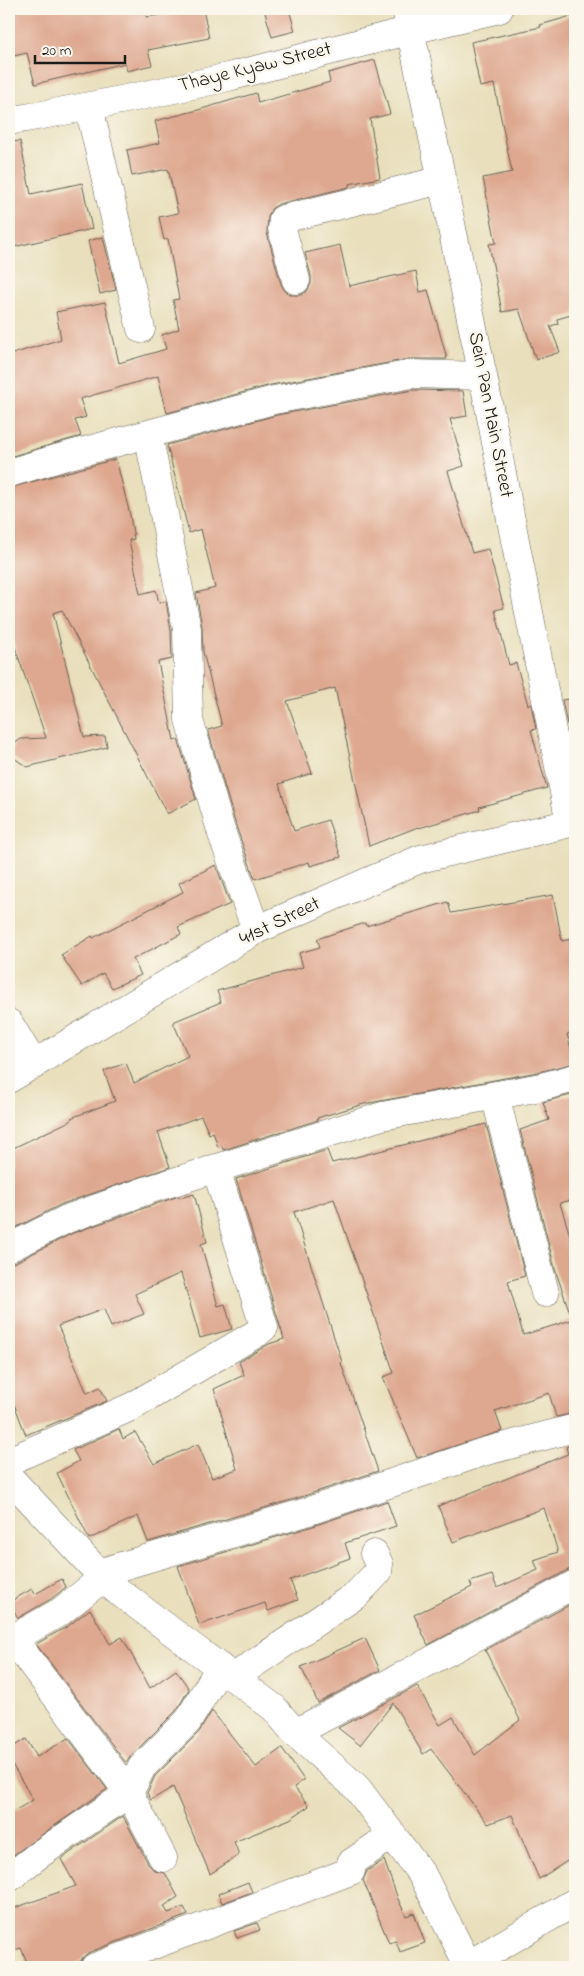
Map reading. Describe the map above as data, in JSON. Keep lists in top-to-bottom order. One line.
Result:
{"streets":{"street":["Thaye Kyaw Street","Sein Pan Main Street","41st Street"]},"crossings":[["Thaye Kyaw Street","Sein Pan Main Street"],["Sein Pan Main Street","41st Street"]],"scale_bar":"20 m"}
